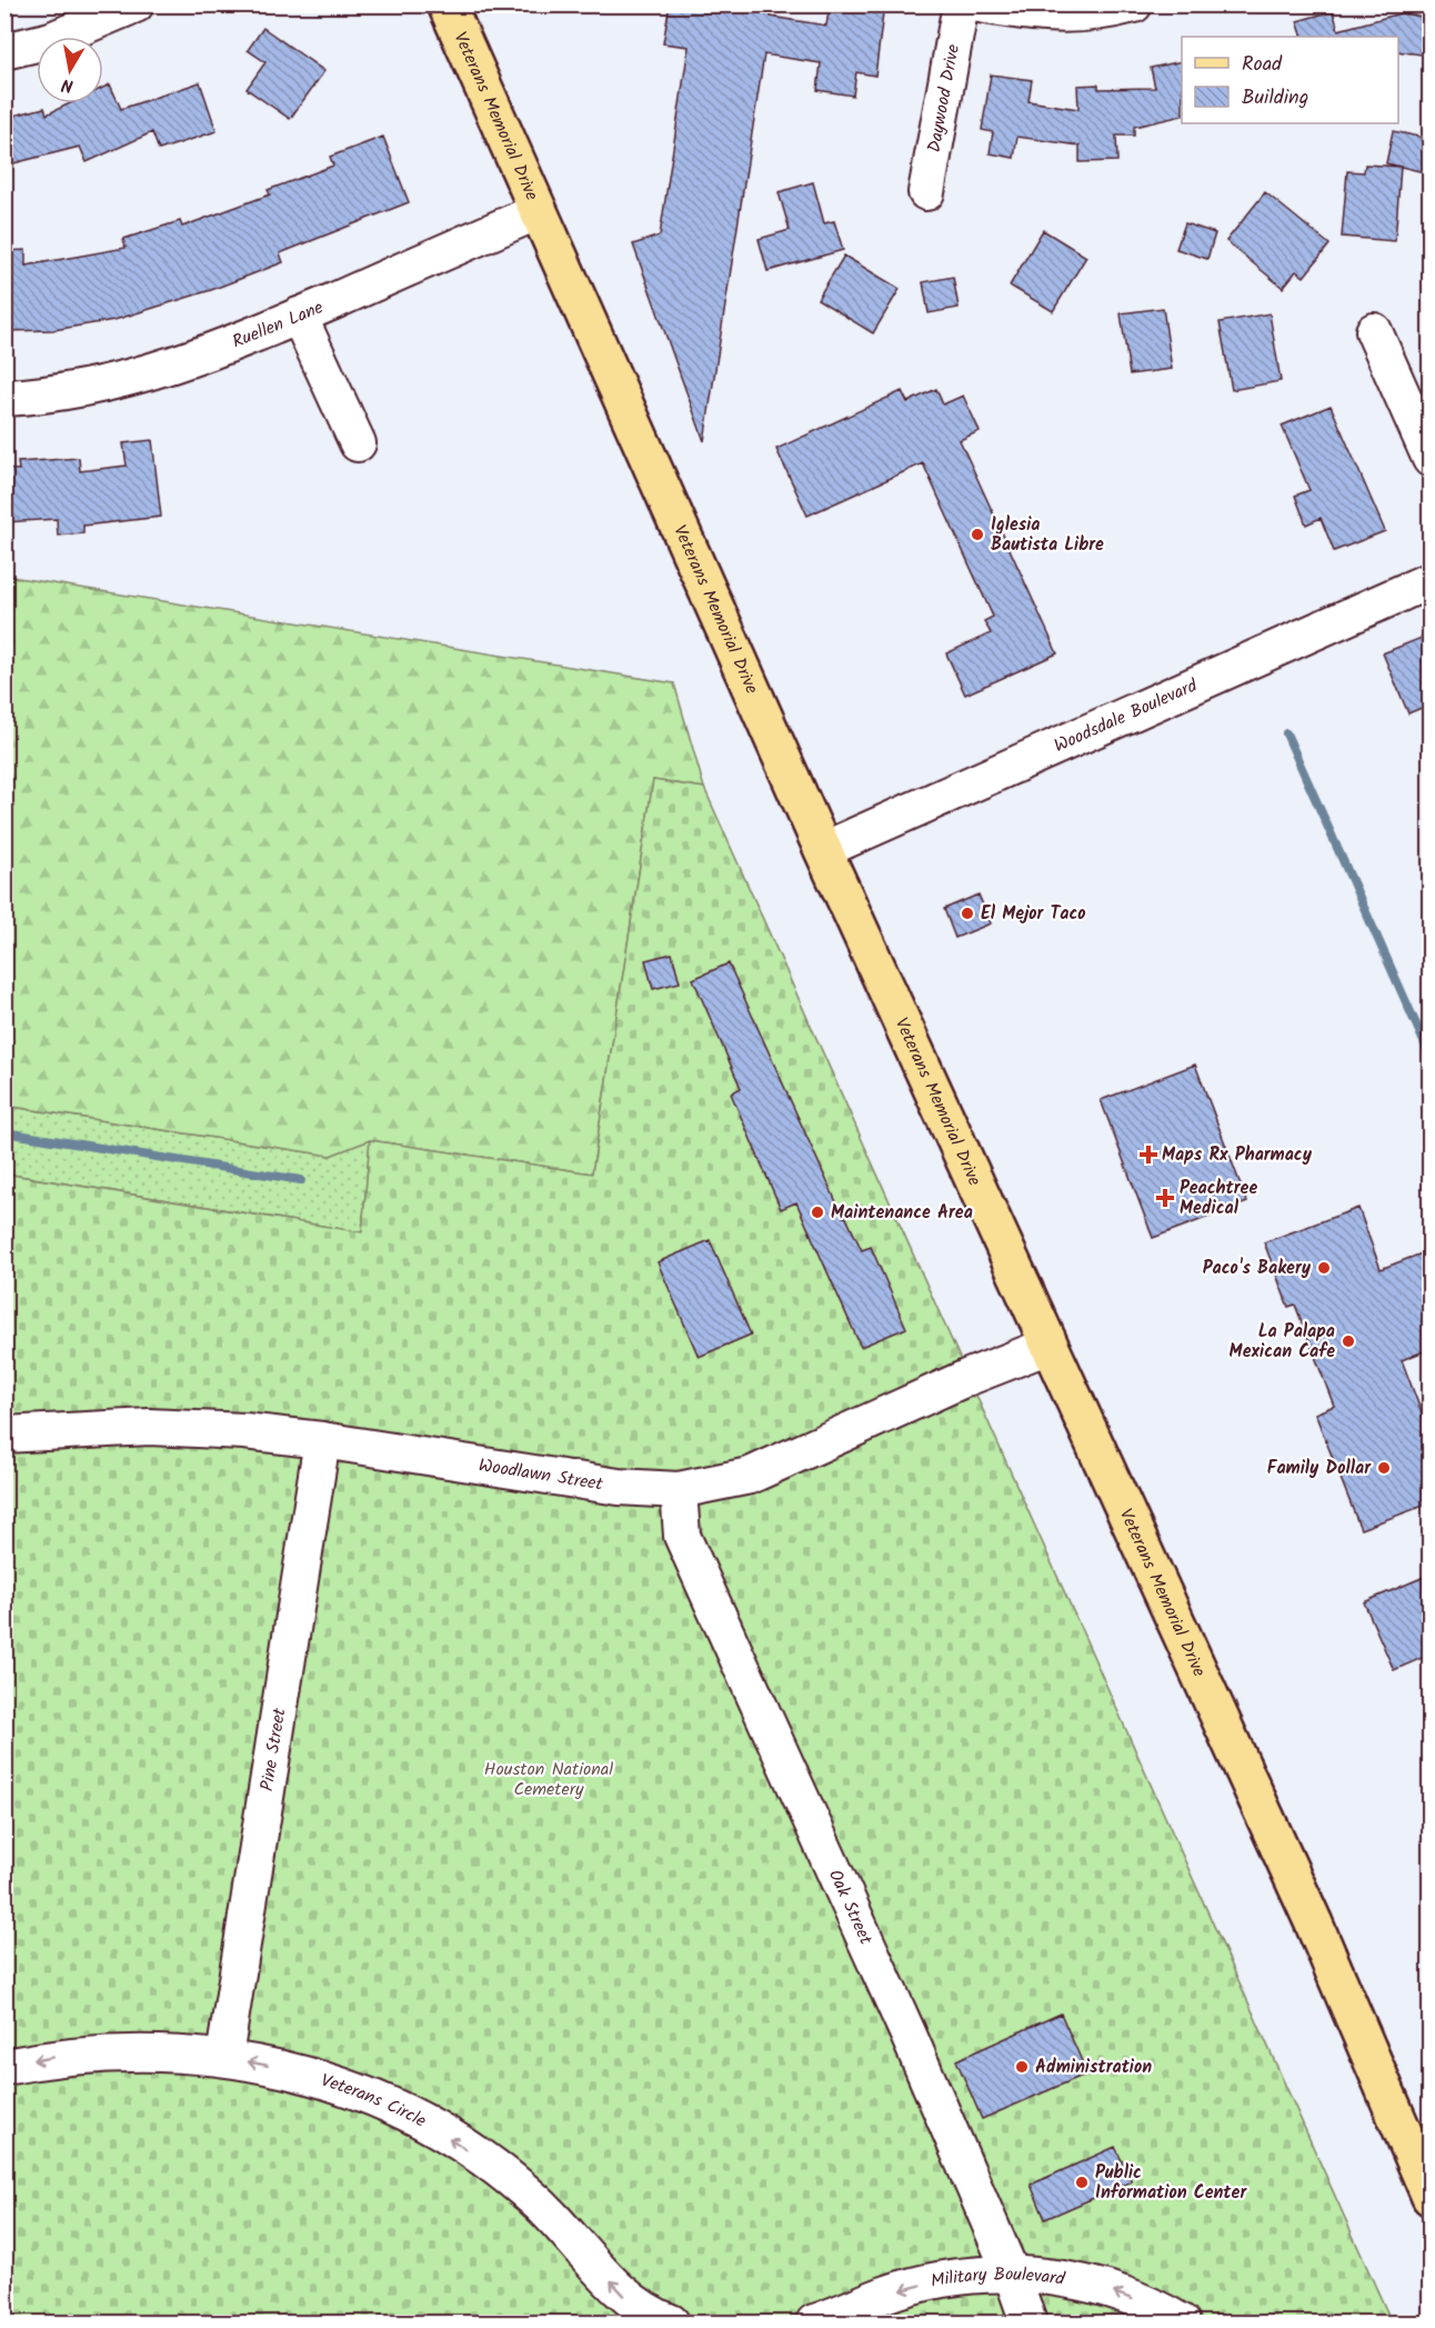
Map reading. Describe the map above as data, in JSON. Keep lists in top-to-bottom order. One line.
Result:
{"streets":{"main road":["Veterans Memorial Drive"],"street":["Daywood Drive","Ruellen Lane","Woodsdale Boulevard","Woodlawn Street","Pine Street","Oak Street","Veterans Circle","Military Boulevard"]},"crossings":[["Veterans Memorial Drive","Ruellen Lane"],["Veterans Memorial Drive","Woodsdale Boulevard"],["Veterans Memorial Drive","Woodlawn Street"],["Woodlawn Street","Pine Street"],["Woodlawn Street","Oak Street"],["Pine Street","Veterans Circle"],["Oak Street","Military Boulevard"]],"one_way":["Veterans Circle","Military Boulevard"],"parks":["Houston National Cemetery"],"places":{"other":["Iglesia Bautista Libre","El Mejor Taco","Maintenance Area","Paco's Bakery","La Palapa Mexican Cafe","Family Dollar","Administration","Public Information Center"],"health":["Maps Rx Pharmacy","Peachtree Medical"]},"legend":["Road","Building"],"north":"bottom"}
